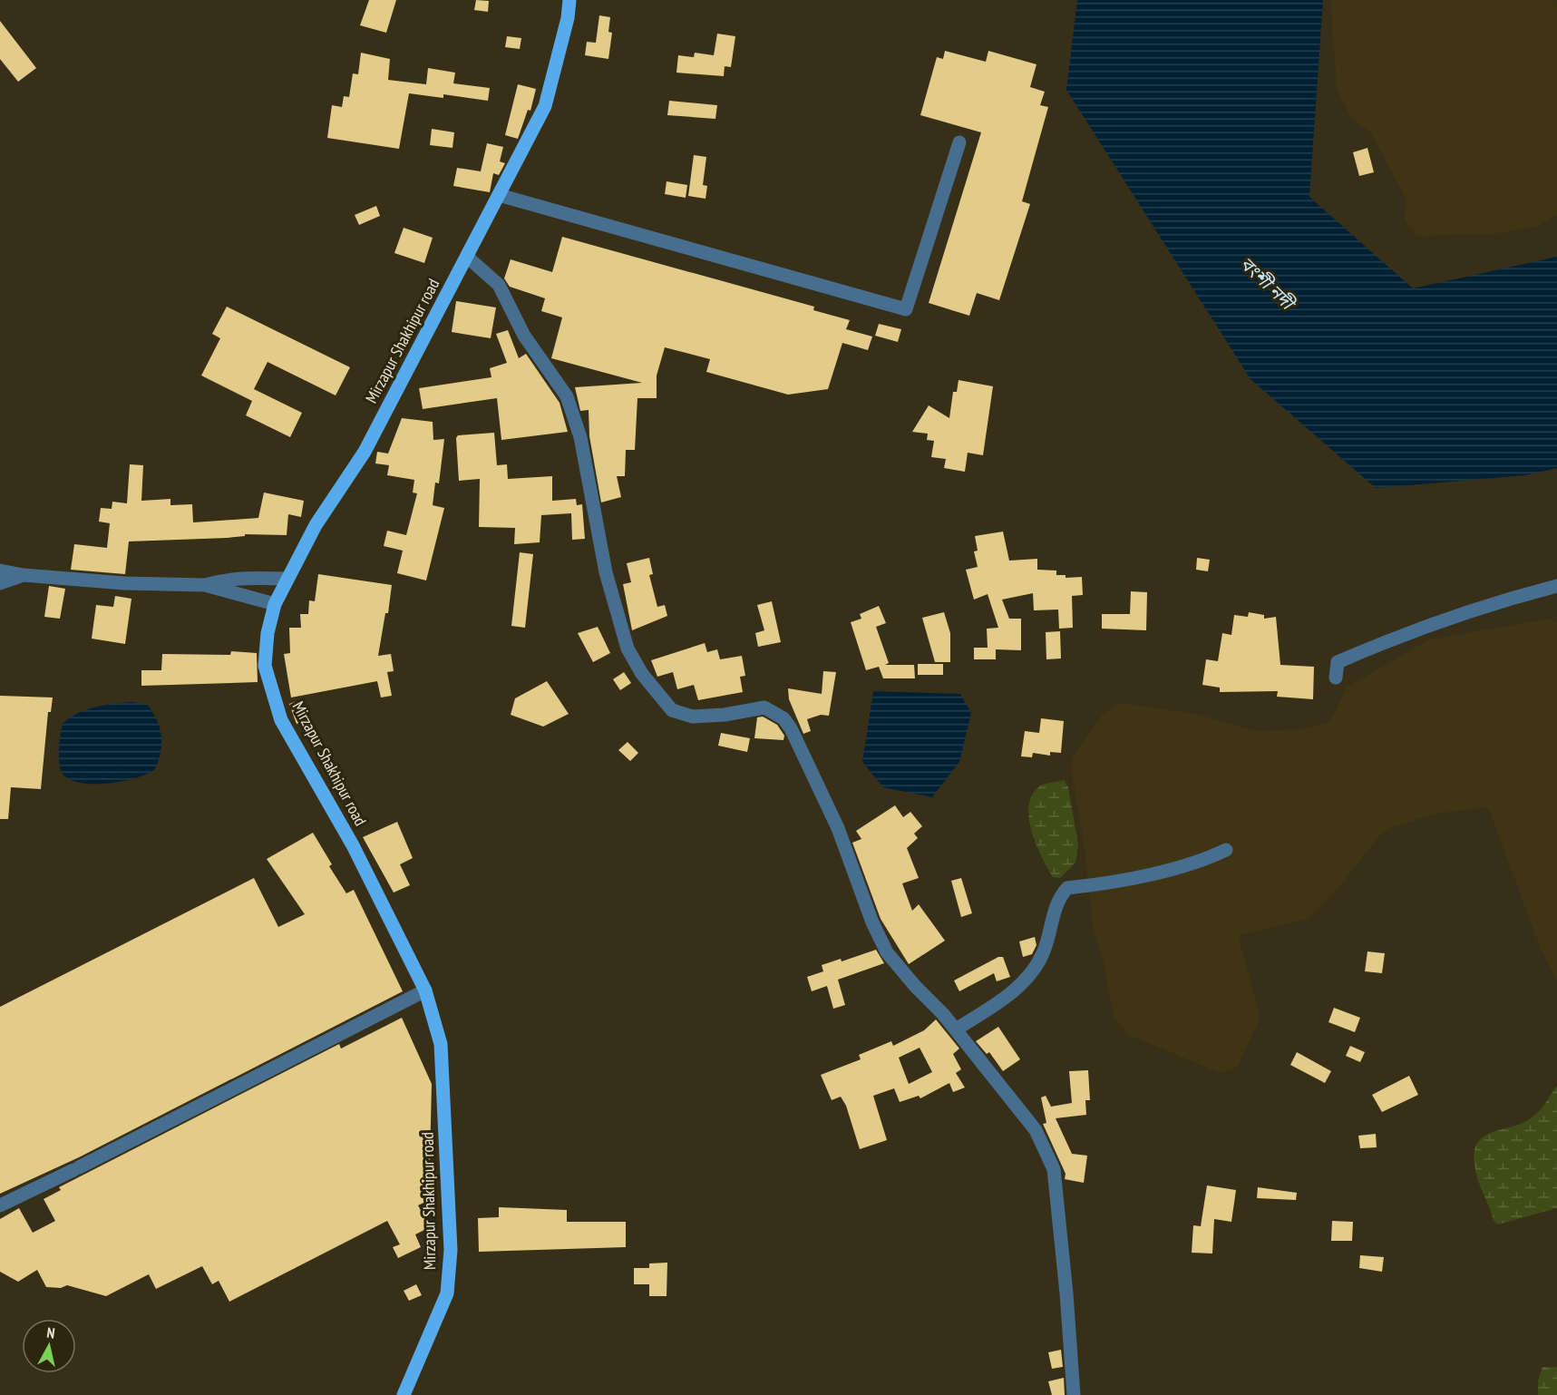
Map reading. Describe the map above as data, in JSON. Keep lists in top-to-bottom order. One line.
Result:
{"streets":{"main road":["Mirzapur Shakhipur road"]},"water":["বংশী নদী"],"north":"top"}
